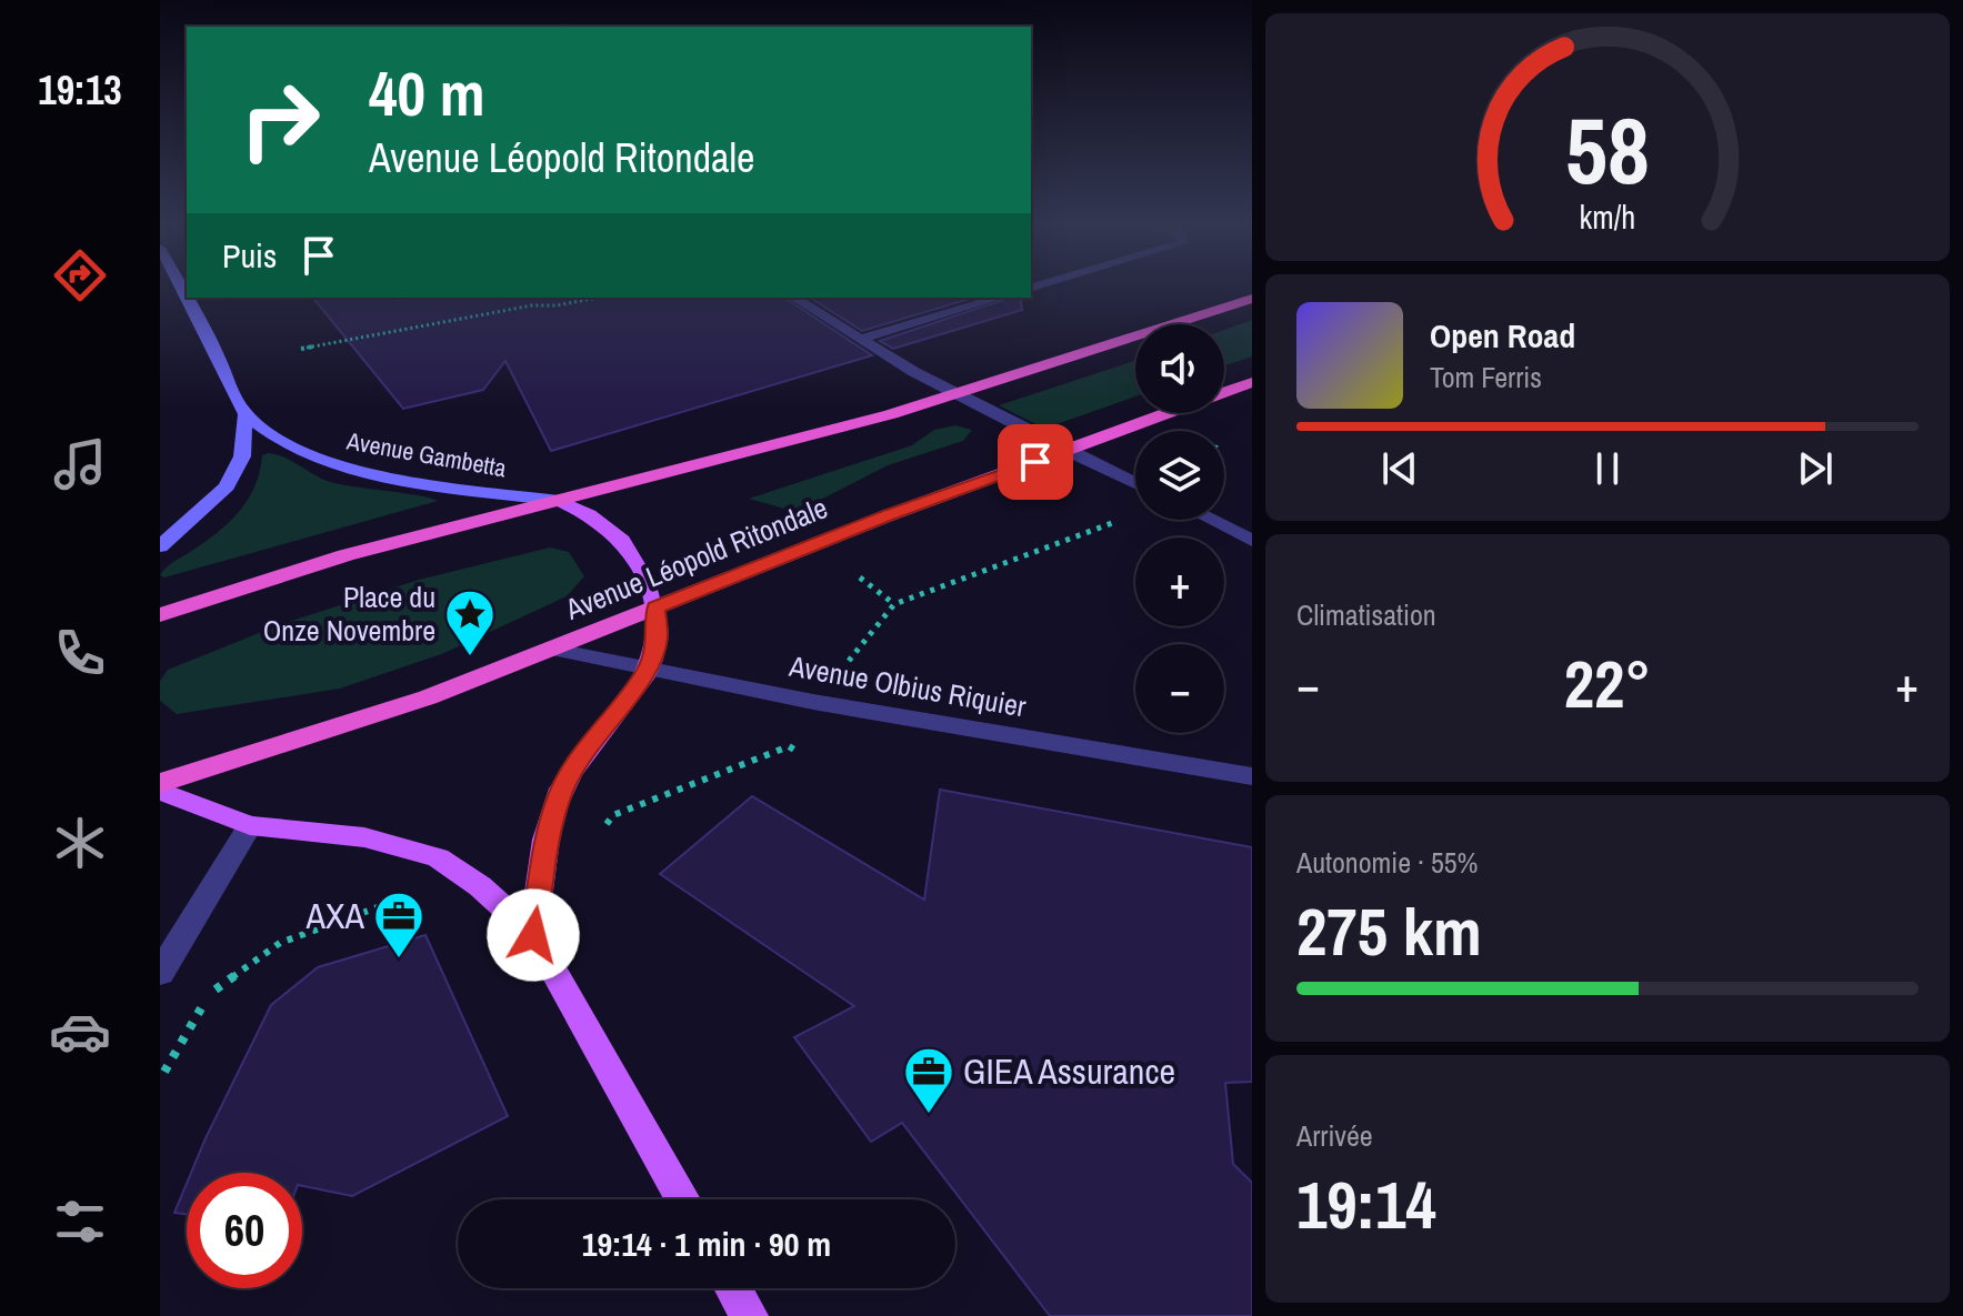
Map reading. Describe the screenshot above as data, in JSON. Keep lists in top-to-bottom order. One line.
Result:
{"streets":{"highway":["Avenue Léopold Ritondale"],"main road":["Avenue Gambetta"],"street":["Avenue Olbius Riquier"]},"crossings":[["Avenue Léopold Ritondale","Avenue Olbius Riquier"]],"places":{"place":["Place du Onze Novembre"],"office":["AXA","GIEA Assurance"]},"page":{"tabs":"19:13","turn":["40 m","Avenue Léopold Ritondale"],"then":"Puis","song":["Open Road","Tom Ferris"],"map_buttons":["+","−"],"tile":["Climatisation",["Autonomie · 55%","275 km"],["Arrivée","19:14"]],"heat":["−","22°","+"],"limit":"60","trip":"19:14 · 1 min · 90 m","gauge":["58","km/h"]}}
